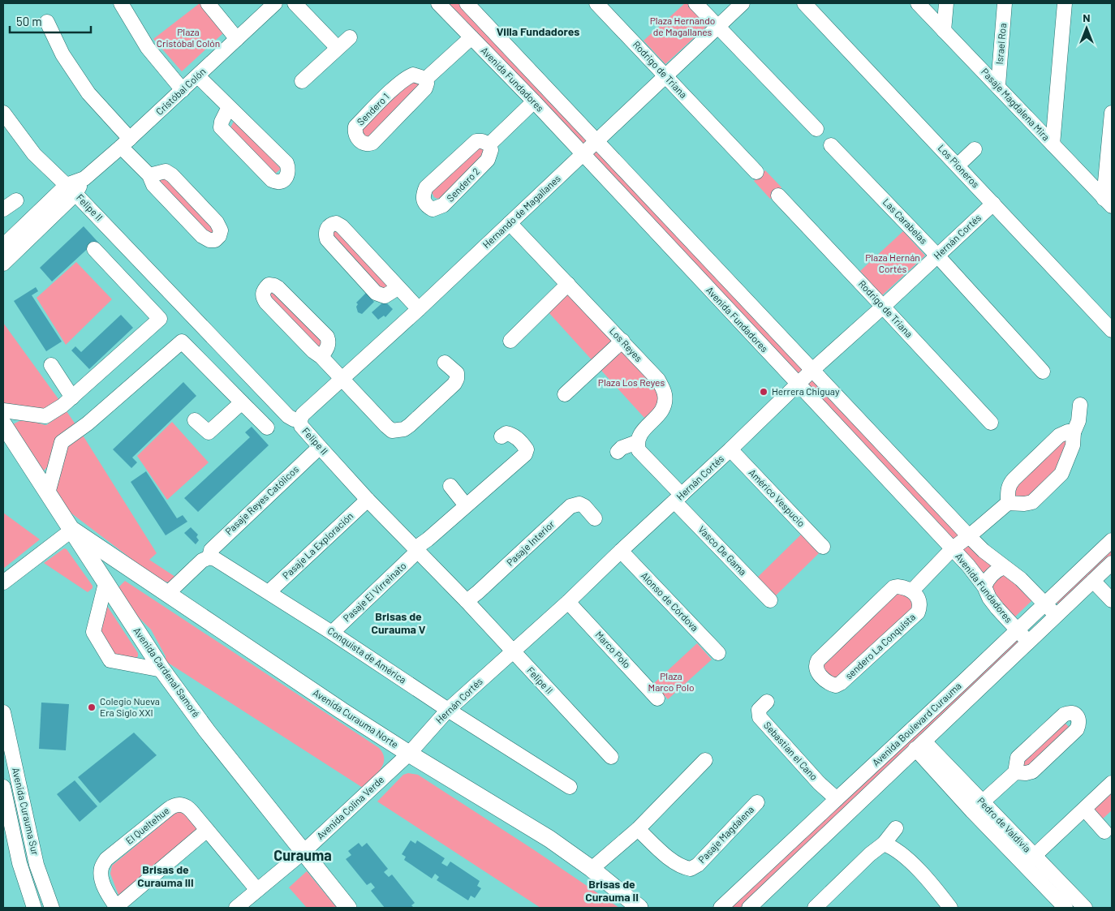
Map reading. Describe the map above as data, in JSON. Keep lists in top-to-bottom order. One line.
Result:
{"streets":{"main road":["Avenida Cardenal Samoré","Avenida Curauma Norte"],"street":["Israel Roa","Rodrigo de Triana","Avenida Fundadores","Cristóbal Colón","Pasaje Magdalena Mira","Sendero 1","Los Pioneros","Sendero 2","Felipe II","Hernando de Magallanes","Las Carabelas","Hernán Cortés","Los Reyes","Américo Vespucio","Pasaje Reyes Católicos","Pasaje Interior","Pasaje La Exploración","Vasco De Gama","Pasaje El Virreinato","Alonso de Córdova","sendero La Conquista","Marco Polo","Conquista de América","Avenida Boulevard Curauma","Sebastian el Cano","Avenida Colina Verde","Avenida Curauma Sur","Pedro de Valdivia","El Queltehue","Pasaje Magdalena"]},"crossings":[["Israel Roa","Pasaje Magdalena Mira"],["Rodrigo de Triana","Hernando de Magallanes"],["Rodrigo de Triana","Hernán Cortés"],["Avenida Fundadores","Sendero 1"],["Avenida Fundadores","Hernando de Magallanes"],["Avenida Fundadores","Hernán Cortés"],["Avenida Fundadores","Avenida Boulevard Curauma"],["Cristóbal Colón","Felipe II"],["Los Pioneros","Hernán Cortés"],["Felipe II","Hernando de Magallanes"],["Felipe II","Hernán Cortés"],["Felipe II","Pasaje Reyes Católicos"],["Felipe II","Pasaje Interior"],["Felipe II","Pasaje La Exploración"],["Felipe II","Pasaje El Virreinato"],["Hernando de Magallanes","Los Reyes"],["Las Carabelas","Hernán Cortés"],["Hernán Cortés","Américo Vespucio"],["Hernán Cortés","Vasco De Gama"],["Hernán Cortés","Alonso de Córdova"],["Hernán Cortés","Marco Polo"],["Hernán Cortés","Conquista de América"],["Hernán Cortés","Avenida Curauma Norte"],["Hernán Cortés","Avenida Colina Verde"],["Pasaje Reyes Católicos","Conquista de América"],["Pasaje La Exploración","Conquista de América"],["Pasaje El Virreinato","Conquista de América"],["Avenida Cardenal Samoré","Avenida Curauma Norte"],["Avenida Cardenal Samoré","Avenida Colina Verde"],["Avenida Curauma Norte","Avenida Colina Verde"],["Avenida Boulevard Curauma","Sebastian el Cano"],["Avenida Boulevard Curauma","Pedro de Valdivia"],["Avenida Colina Verde","El Queltehue"]],"districts":["Villa Fundadores","Brisas de Curauma V","Curauma","Brisas de Curauma III","Brisas de Curauma II"],"parks":["Plaza Hernando de Magallanes","Plaza Cristóbal Colón","Plaza Hernán Cortés","Plaza Los Reyes","Plaza Marco Polo"],"places":["Herrera Chiguay","Colegio Nueva Era Siglo XXI"],"scale_bar":"50 m","north":"top"}
